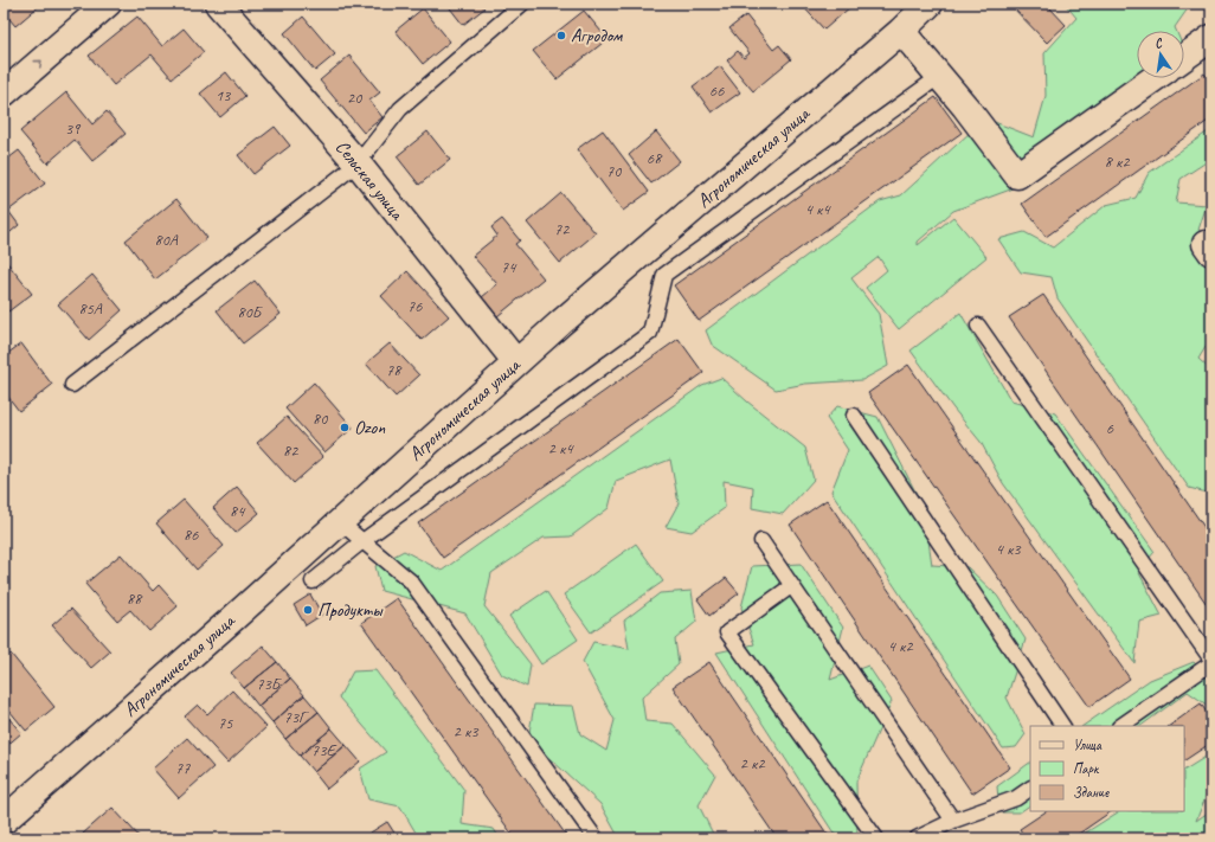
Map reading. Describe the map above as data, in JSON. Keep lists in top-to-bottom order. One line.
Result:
{"streets":{"street":["Агрономическая улица","Сельская улица"]},"crossings":[["Агрономическая улица","Сельская улица"]],"places":["Агродом","Ozon","Продукты"],"house_numbers":["66","13","20","39","68","8 к2","70","4 к4","72","80А","74","76","85А","80Б","78","80","6","2 к4","82","84","86","4 к3","88","4 к2","73Б","73Г","75","2 к3","73Е","2 к2","77"],"legend":["Улица","Парк","Здание"],"north":"top"}
